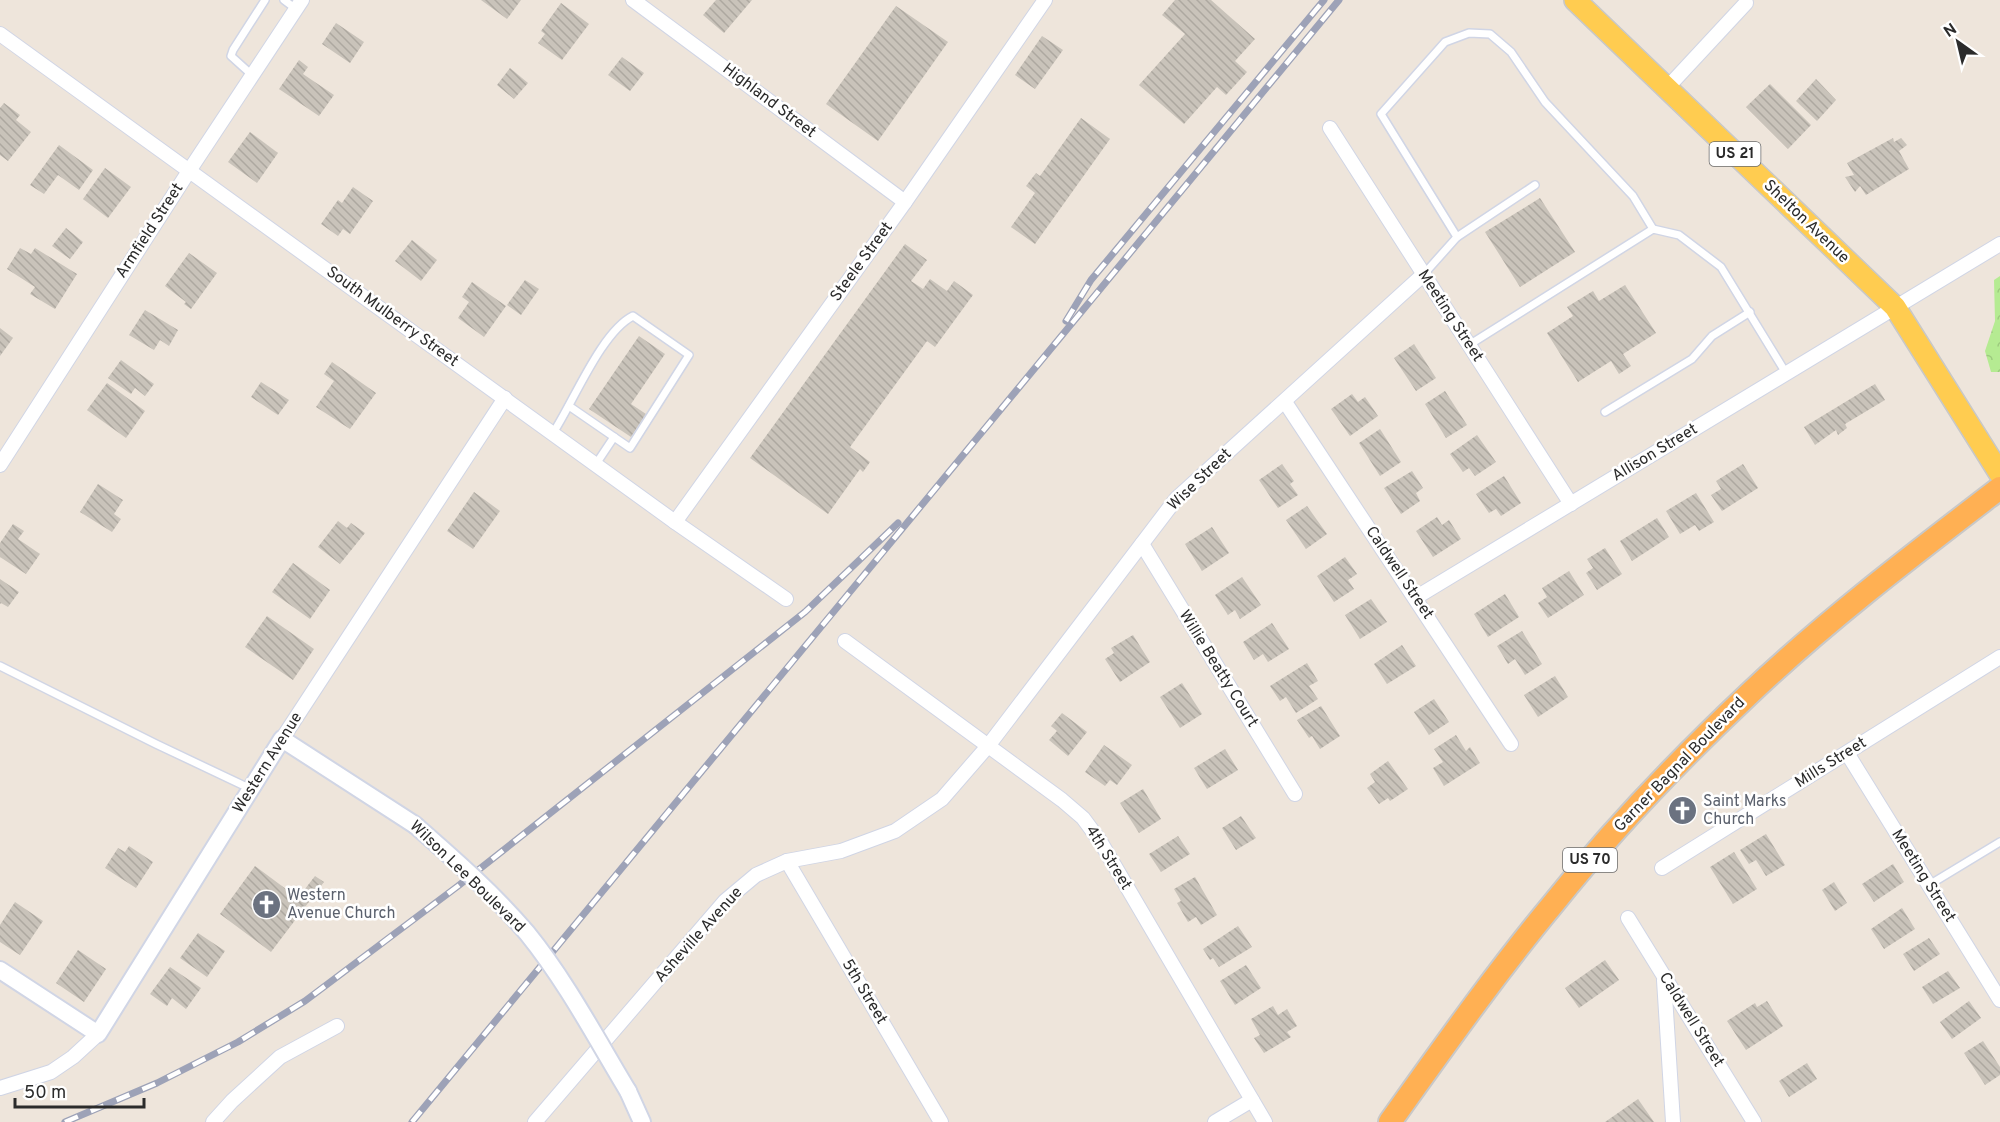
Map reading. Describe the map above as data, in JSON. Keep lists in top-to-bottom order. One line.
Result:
{"streets":{"highway":["Garner Bagnal Boulevard","US 70"],"main road":["US 21","Shelton Avenue"],"street":["Highland Street","Armfield Street","Steele Street","Meeting Street","South Mulberry Street","Allison Street","Wise Street","Caldwell Street","Willie Beatty Court","Western Avenue","Mills Street","4th Street","Wilson Lee Boulevard","Asheville Avenue","5th Street"]},"crossings":[["Highland Street","Steele Street"],["Shelton Avenue","Allison Street"],["Armfield Street","South Mulberry Street"],["Steele Street","South Mulberry Street"],["Meeting Street","Allison Street"],["Meeting Street","Wise Street"],["Meeting Street","Mills Street"],["South Mulberry Street","Western Avenue"],["Allison Street","Caldwell Street"],["Wise Street","Caldwell Street"],["Wise Street","Willie Beatty Court"],["Wise Street","4th Street"],["Wise Street","Asheville Avenue"],["Western Avenue","Wilson Lee Boulevard"],["4th Street","Asheville Avenue"],["Asheville Avenue","5th Street"]],"places":{"church":["Saint Marks Church","Western Avenue Church"]},"scale_bar":"50 m","north":"top left"}
